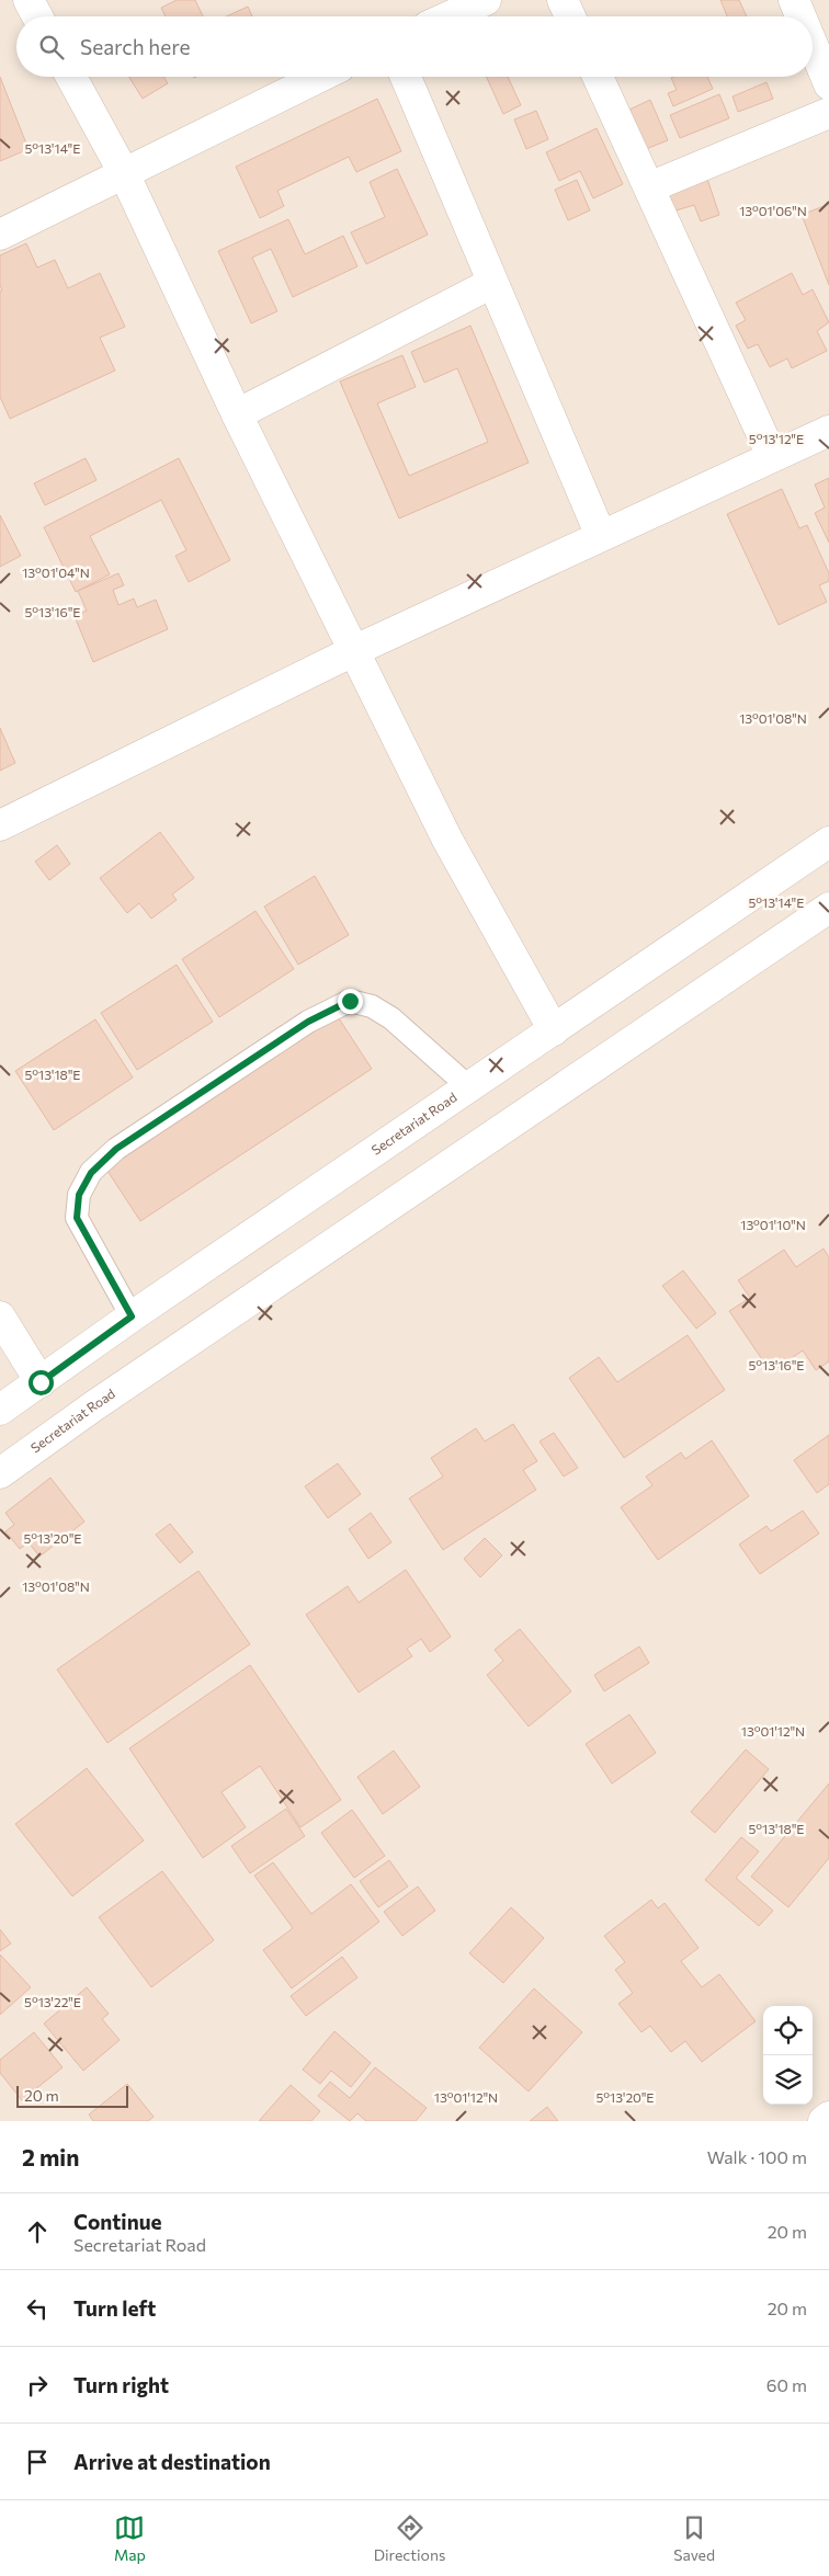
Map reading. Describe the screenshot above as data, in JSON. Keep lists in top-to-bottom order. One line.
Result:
{"streets":{"street":["Secretariat Road"]},"scale_bar":"20 m","page":{"search":"Search here","scale":"20 m","heading":["2 min","Walk · 100 m"],"list":[["Continue","Secretariat Road","20 m"],["Turn left","20 m"],["Turn right","60 m"],"Arrive at destination"],"nav":["Map","Directions","Saved"]},"coordinates":["5°13'14\"E","13°01'06\"N","5°13'12\"E","13°01'04\"N","5°13'16\"E","13°01'08\"N","5°13'18\"E","13°01'10\"N","5°13'20\"E","13°01'12\"N","5°13'22\"E"]}
